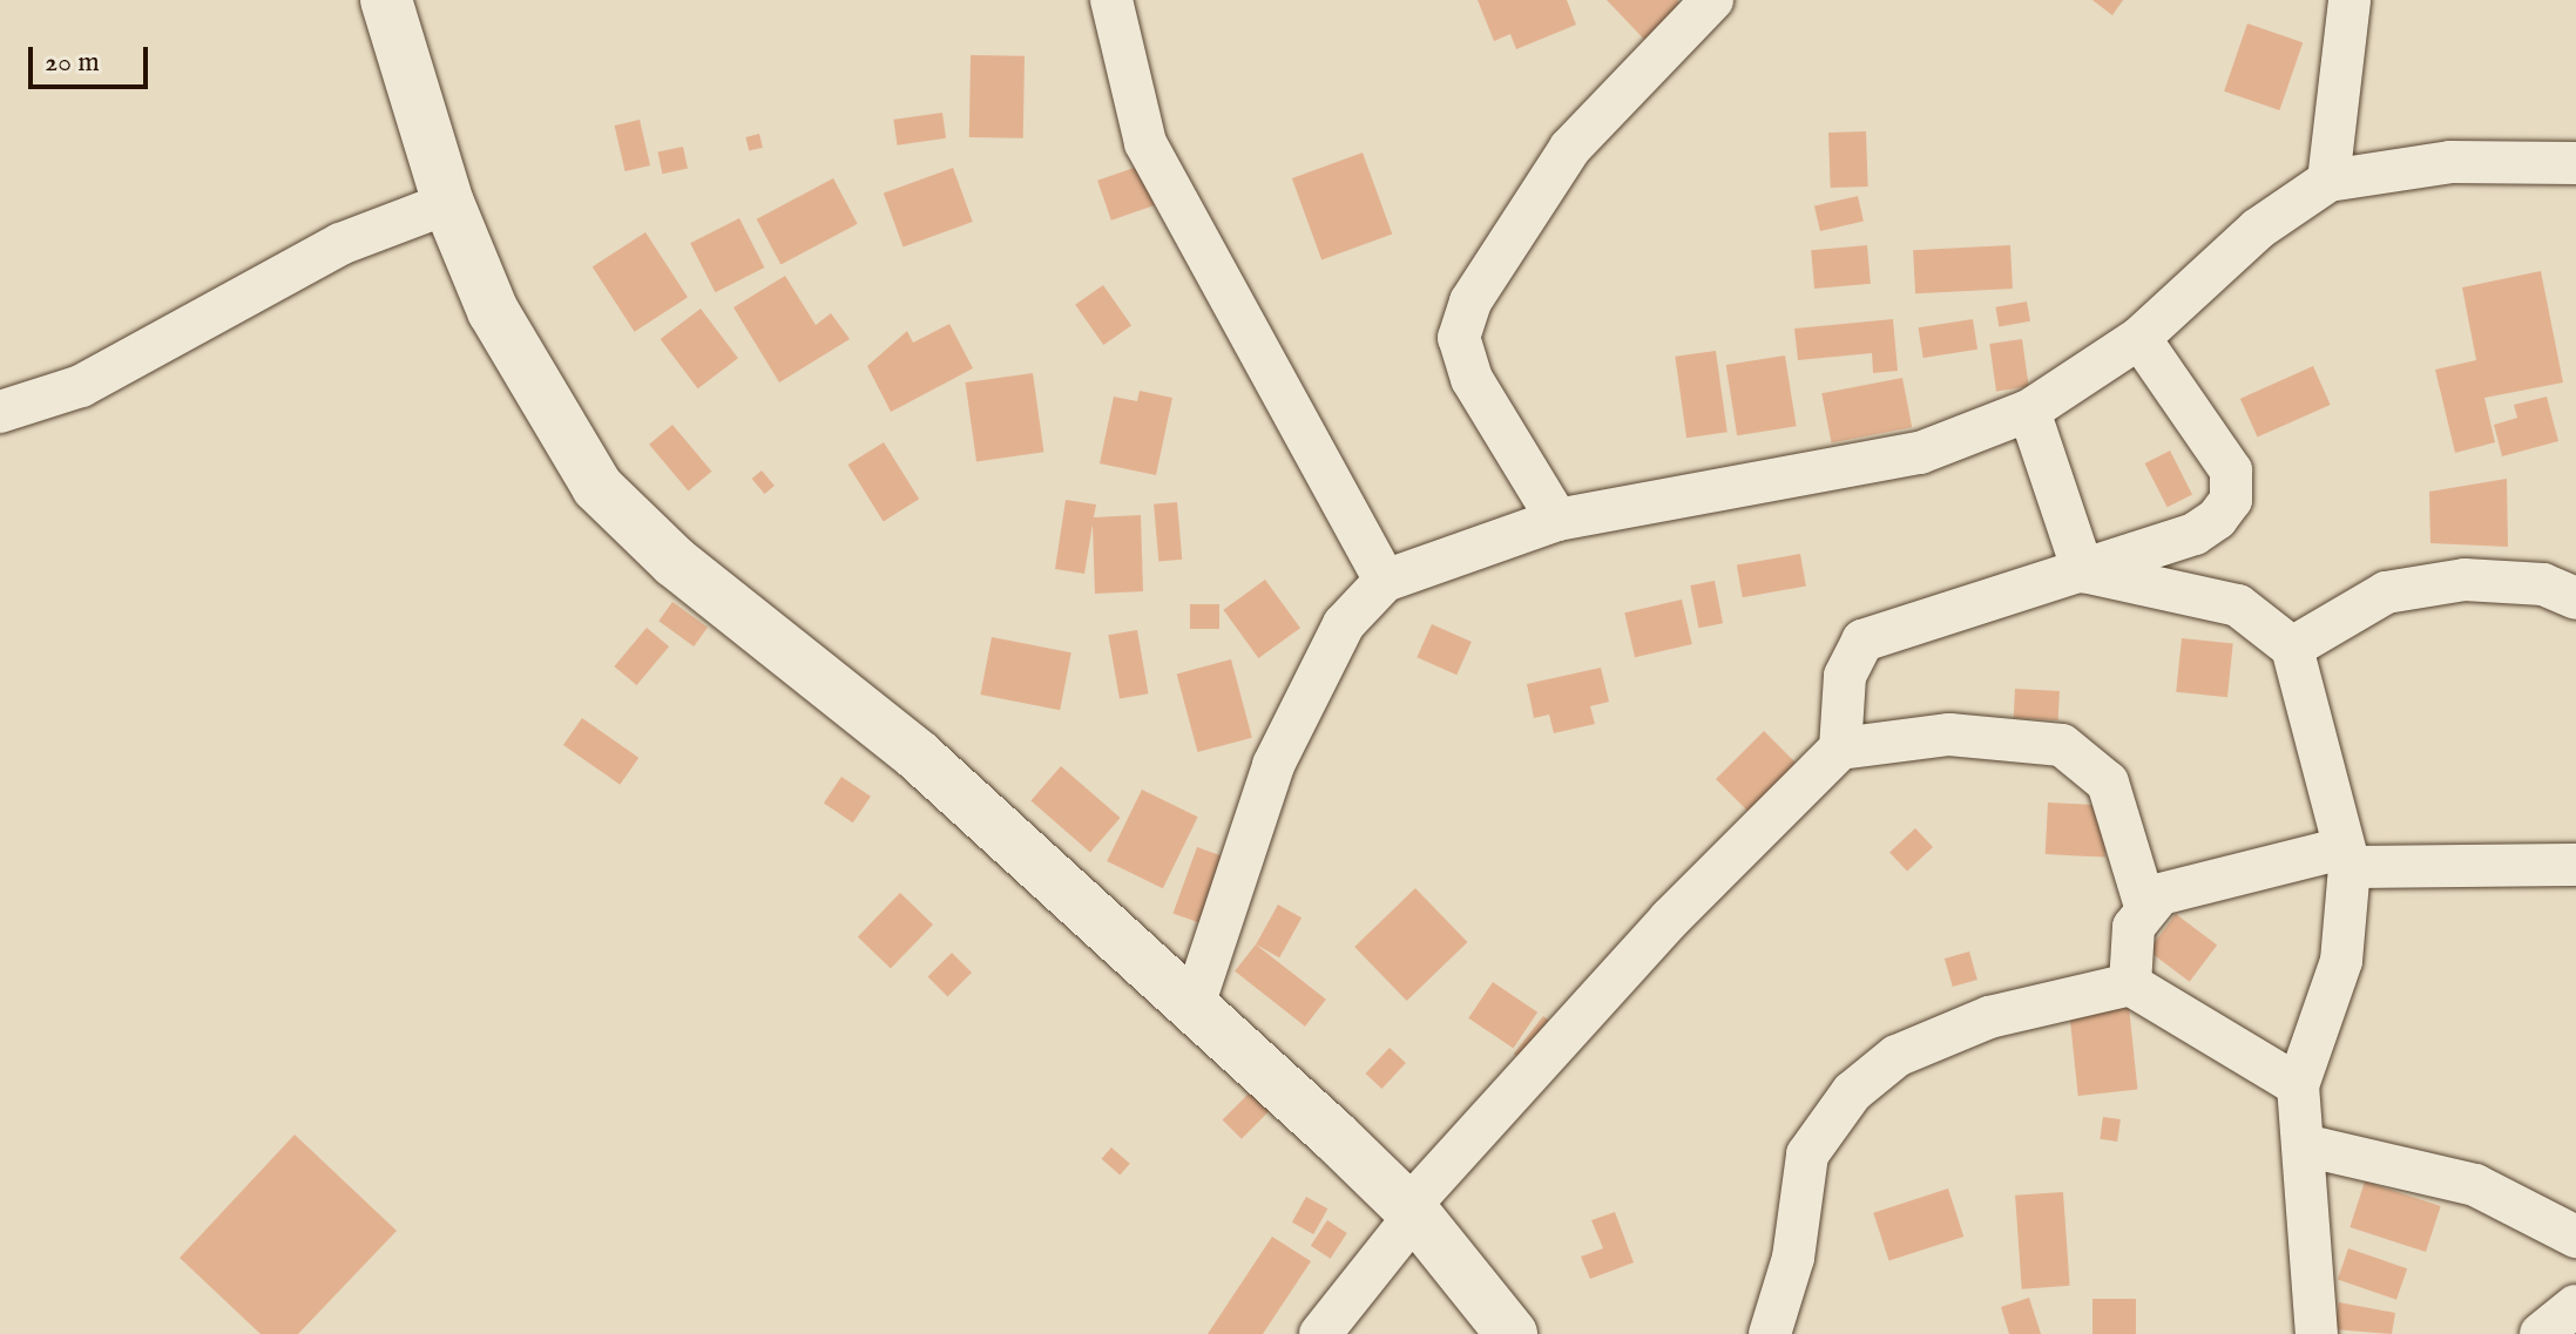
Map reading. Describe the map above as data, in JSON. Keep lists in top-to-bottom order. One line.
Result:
{"scale_bar":"20 m"}
